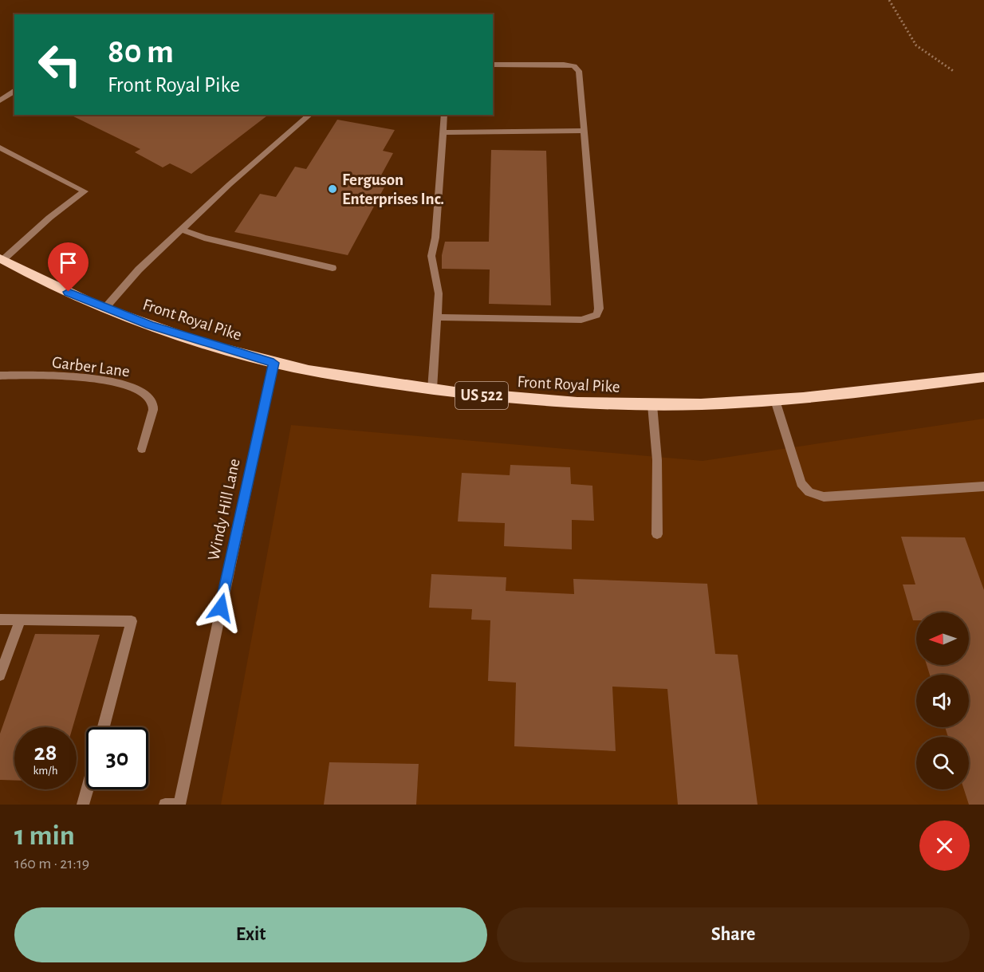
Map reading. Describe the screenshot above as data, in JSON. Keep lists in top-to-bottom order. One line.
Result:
{"streets":{"highway":["Front Royal Pike","US 522"],"street":["Garber Lane","Windy Hill Lane"]},"crossings":[["Front Royal Pike","Windy Hill Lane"]],"places":["Ferguson Enterprises Inc."],"north":"left","page":{"turn":["80 m","Front Royal Pike"],"speed":"28 km/h","limit":"30","heading":["1 min","160 m · 21:19"],"buttons":["Exit","Share"]}}
